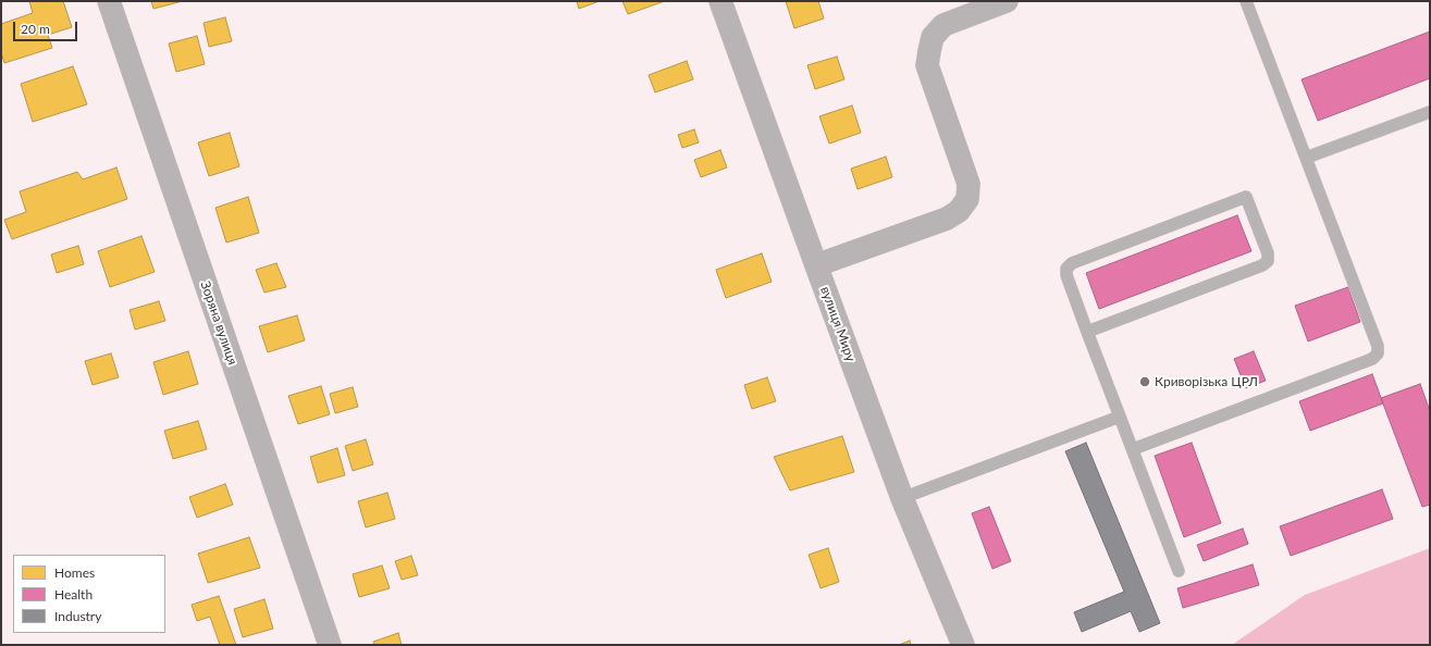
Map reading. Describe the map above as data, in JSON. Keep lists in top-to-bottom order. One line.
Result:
{"streets":{"street":["Зоряна вулиця","вулиця Миру"]},"places":["Криворізька ЦРЛ"],"legend":["Homes","Health","Industry"],"scale_bar":"20 m"}
